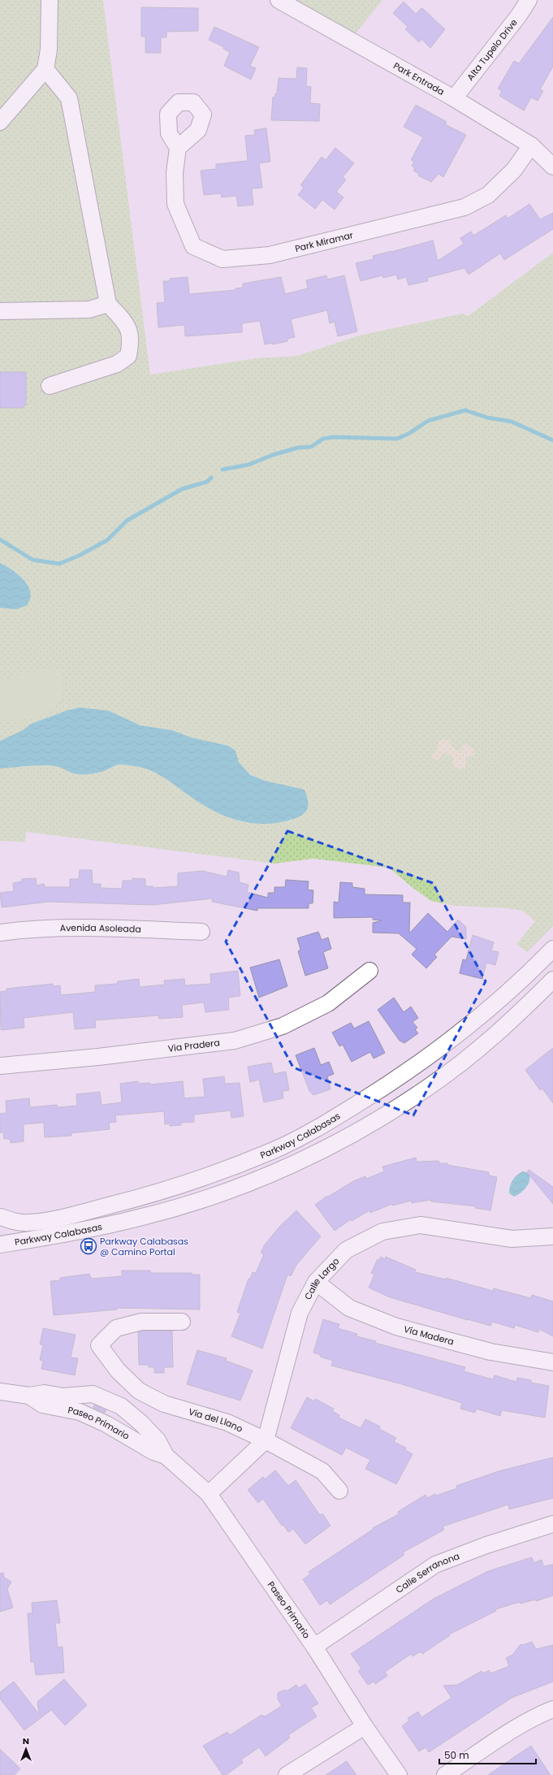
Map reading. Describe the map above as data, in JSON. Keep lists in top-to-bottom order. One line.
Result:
{"streets":{"street":["Alta Tupelo Drive","Park Entrada","Park Miramar","Avenida Asoleada","Via Pradera","Parkway Calabasas","Calle Largo","Vía Madera","Vía del Llano","Paseo Primario","Calle Serranona"]},"crossings":[["Alta Tupelo Drive","Park Entrada"],["Park Entrada","Park Miramar"],["Calle Largo","Vía Madera"],["Calle Largo","Vía del Llano"],["Paseo Primario","Calle Serranona"]],"places":{"bus stop":["Parkway Calabasas @ Camino Portal"]},"scale_bar":"50 m","north":"top"}
